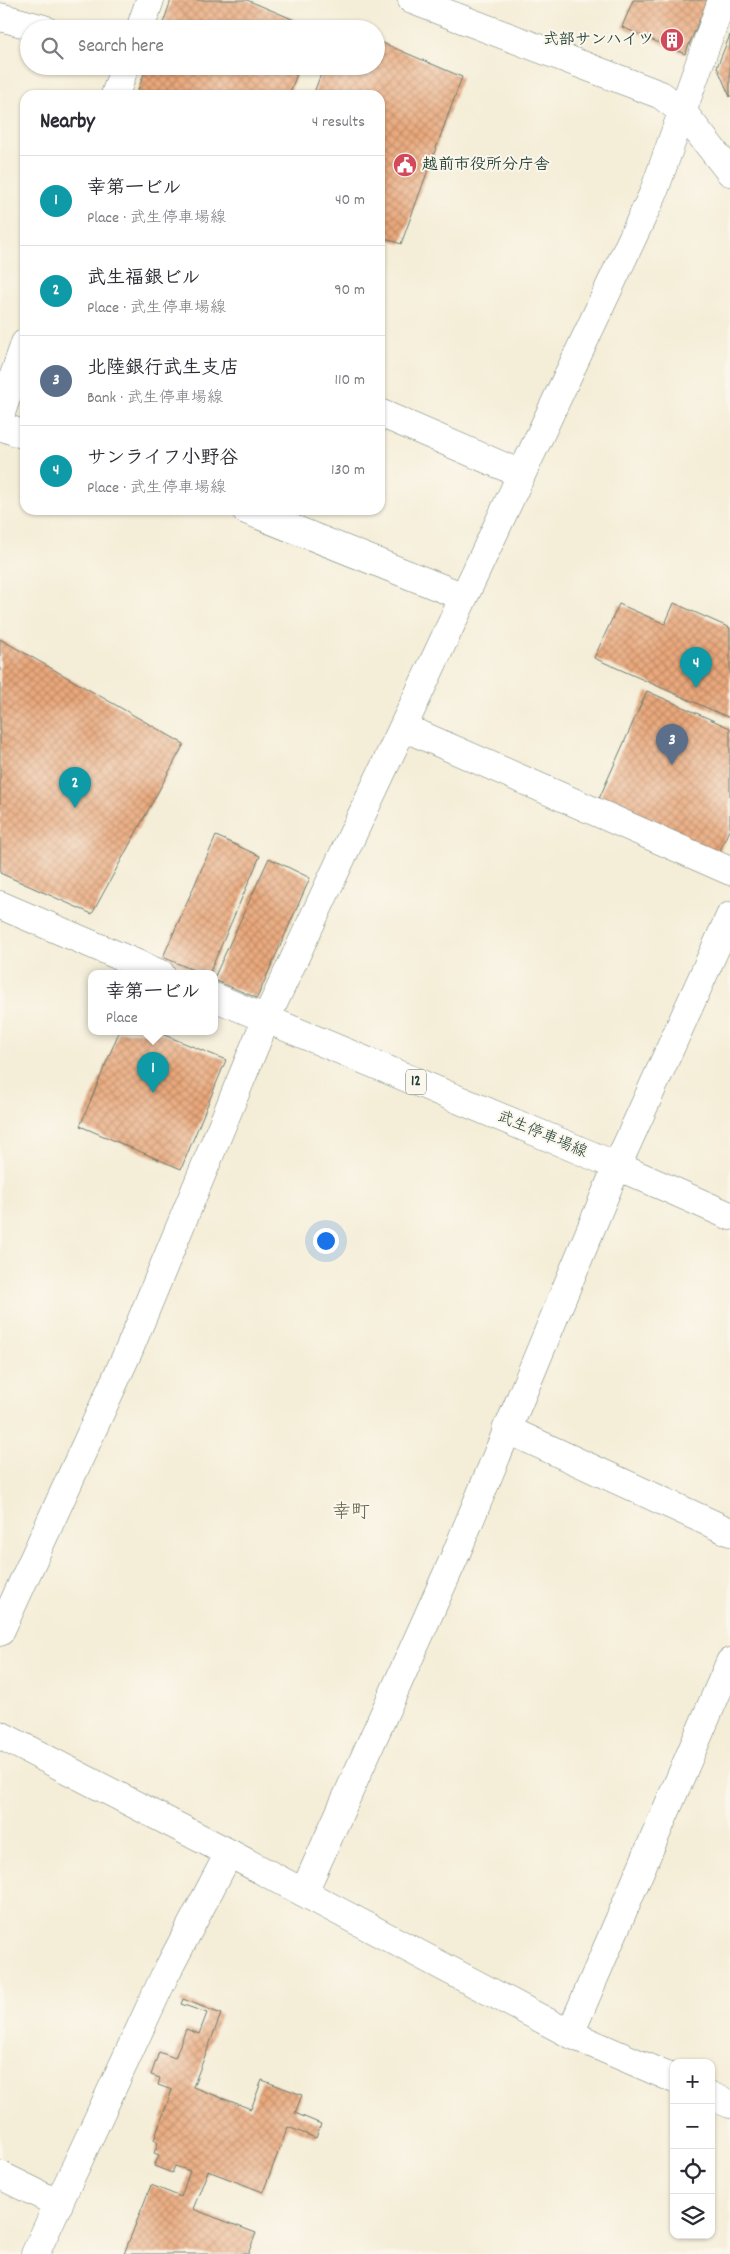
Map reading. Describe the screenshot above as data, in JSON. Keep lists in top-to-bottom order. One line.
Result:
{"streets":{"street":["12","武生停車場線"]},"districts":["幸町"],"places":{"building":["式部サンハイツ"],"public building":["越前市役所分庁舎"]},"page":{"search":"Search here","heading":["Nearby","4 results"],"list":[{"mark":"1","name":"幸第一ビル","note":"Place · 武生停車場線","value":"40 m"},{"mark":"2","name":"武生福銀ビル","note":"Place · 武生停車場線","value":"90 m"},{"mark":"3","name":"北陸銀行武生支店","note":"Bank · 武生停車場線","value":"110 m"},{"mark":"4","name":"サンライフ小野谷","note":"Place · 武生停車場線","value":"130 m"}],"pins":["4","3","2","1"],"popup":["幸第一ビル","Place"],"map_buttons":["+","−"]}}
